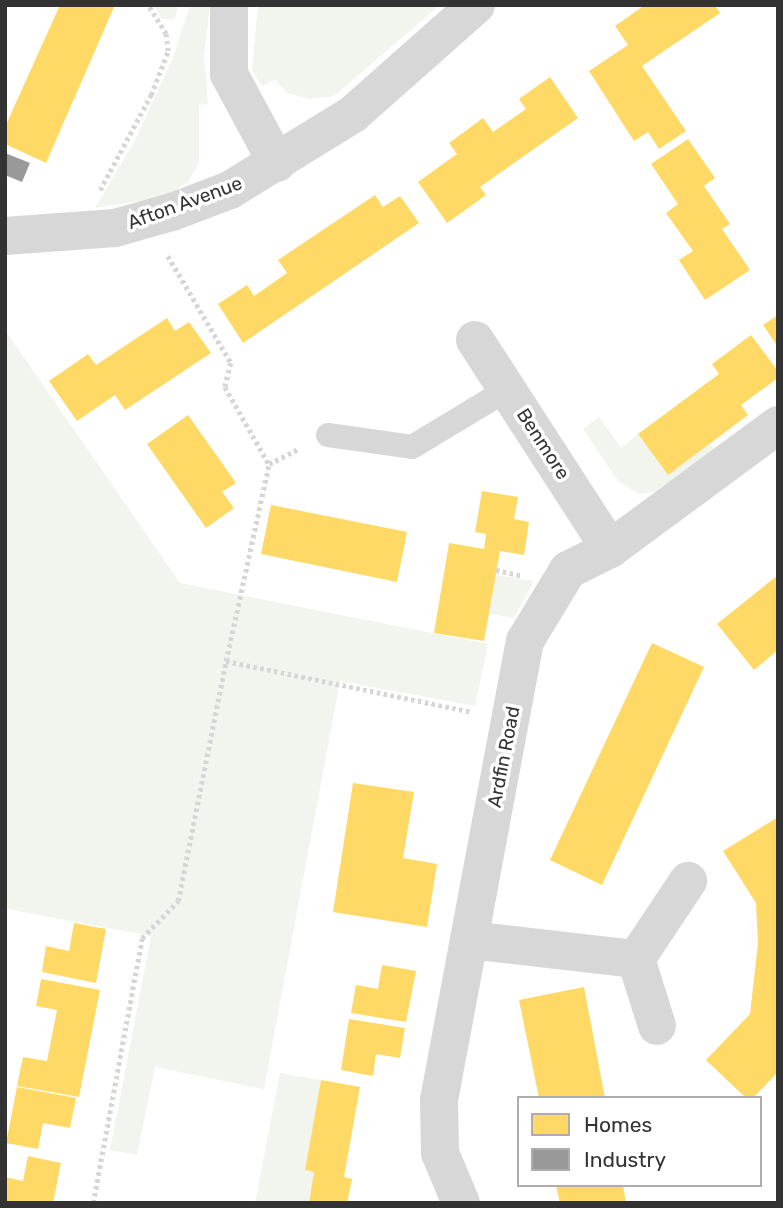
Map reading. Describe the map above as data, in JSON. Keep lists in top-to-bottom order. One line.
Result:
{"streets":{"street":["Afton Avenue","Benmore","Ardfin Road"]},"crossings":[["Benmore","Ardfin Road"]],"legend":["Homes","Industry"]}
